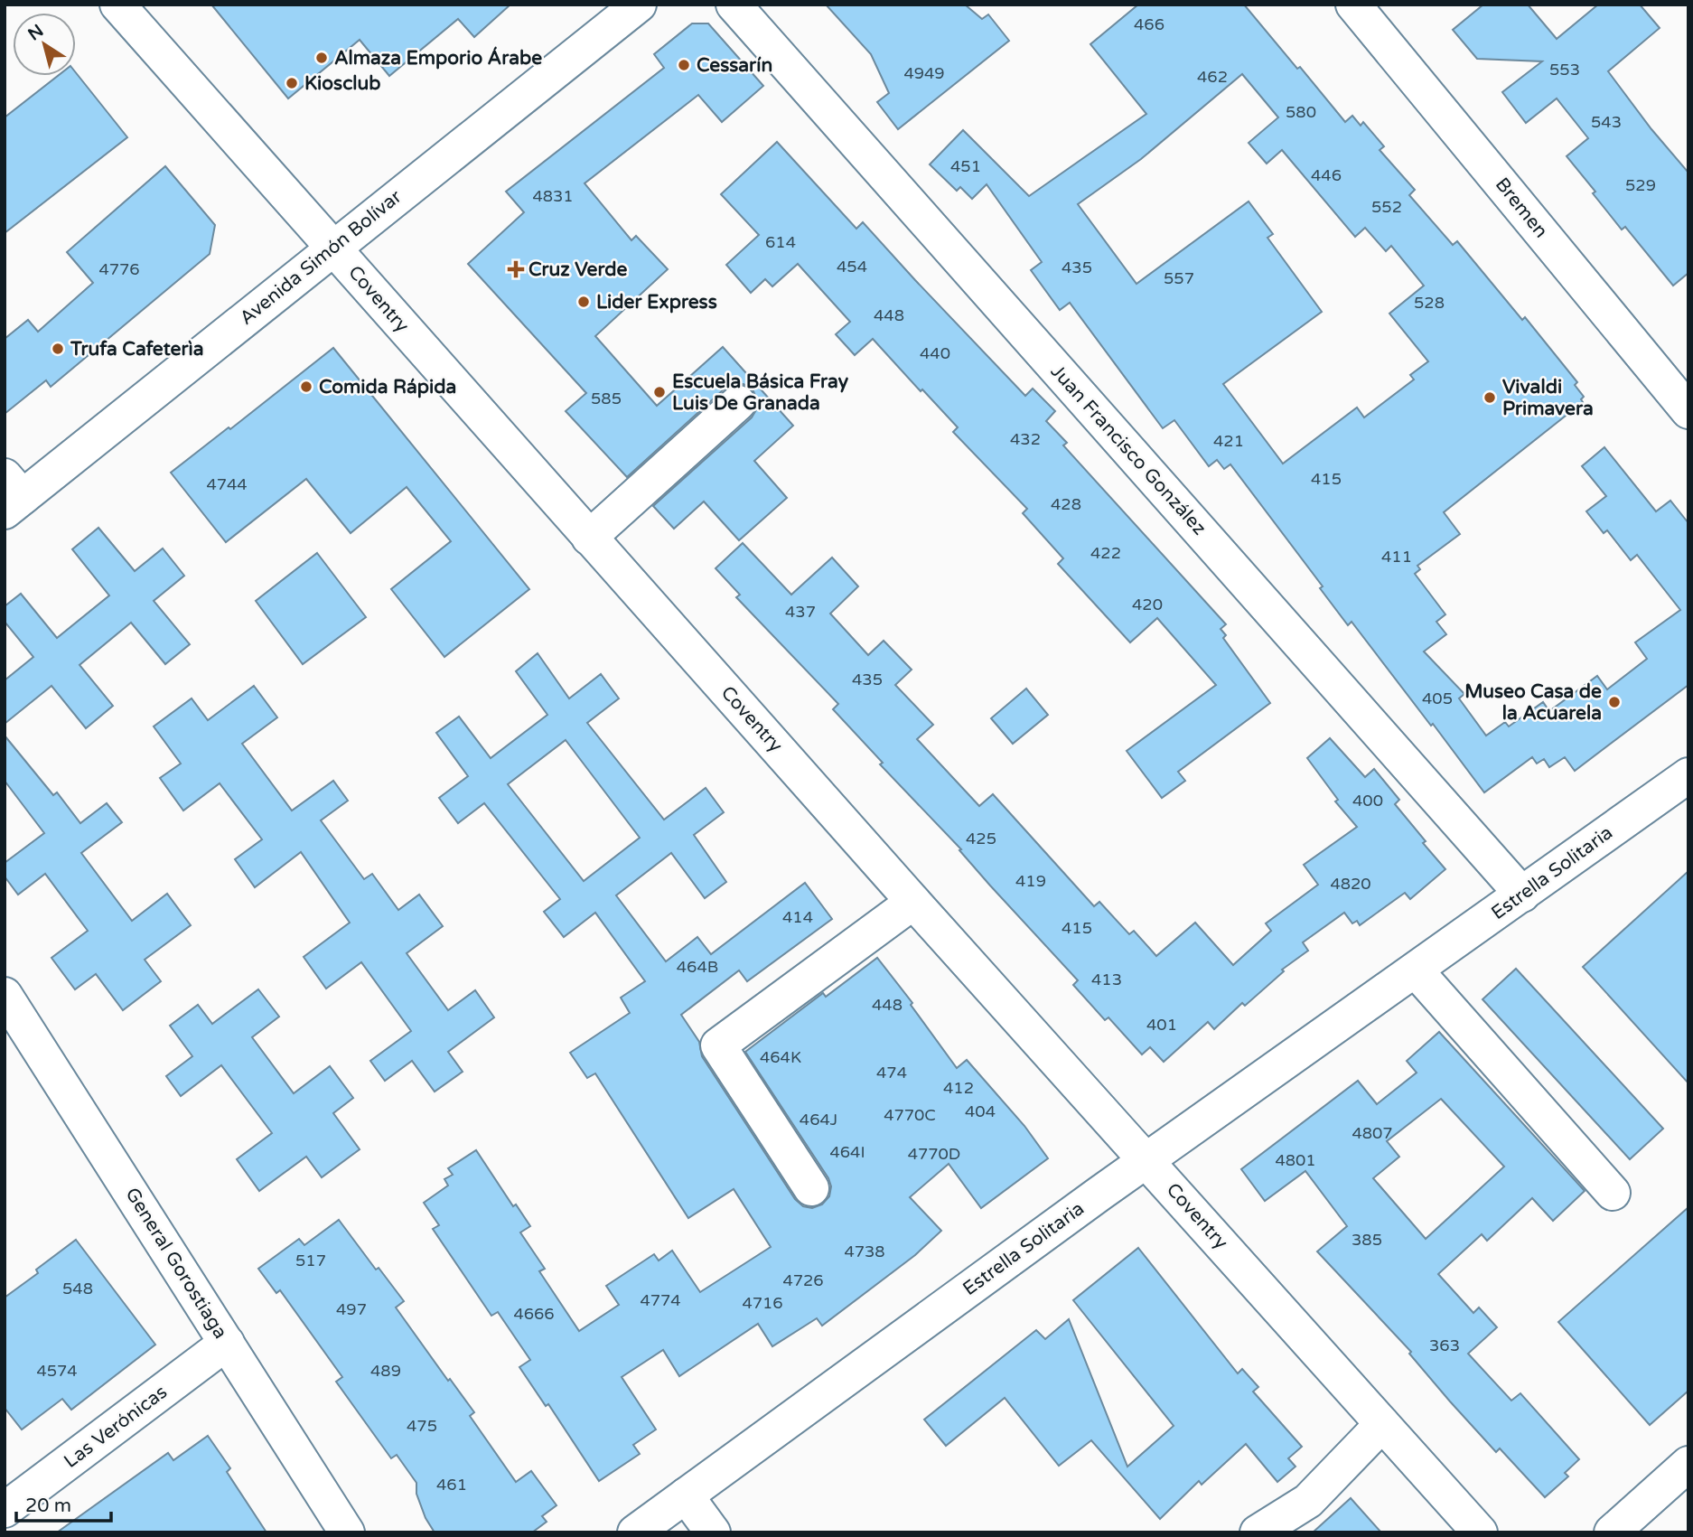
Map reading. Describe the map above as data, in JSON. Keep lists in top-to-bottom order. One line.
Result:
{"streets":{"street":["Bremen","Avenida Simón Bolívar","Coventry","Juan Francisco González","Estrella Solitaria","General Gorostiaga","Las Verónicas"]},"crossings":[["Avenida Simón Bolívar","Coventry"],["Coventry","Estrella Solitaria"],["Juan Francisco González","Estrella Solitaria"],["General Gorostiaga","Las Verónicas"]],"places":{"other":["Almaza Emporio Árabe","Cessarín","Kiosclub","Lider Express","Trufa Cafeterìa","Comida Rápida","Escuela Básica Fray Luis De Granada","Vivaldi Primavera","Museo Casa de la Acuarela"],"health":["Cruz Verde"]},"house_numbers":["466","553","4949","462","580","543","451","446","529","4831","552","614","454","435","4776","557","528","448","440","585","432","421","415","4744","428","422","411","420","437","435","405","400","425","419","4820","414","415","464B","413","448","401","464K","474","412","404","4770C","464J","4807","464I","4770D","4801","385","4738","517","4726","548","4774","4716","497","4666","363","4574","489","475","461"],"scale_bar":"20 m","north":"top left"}
